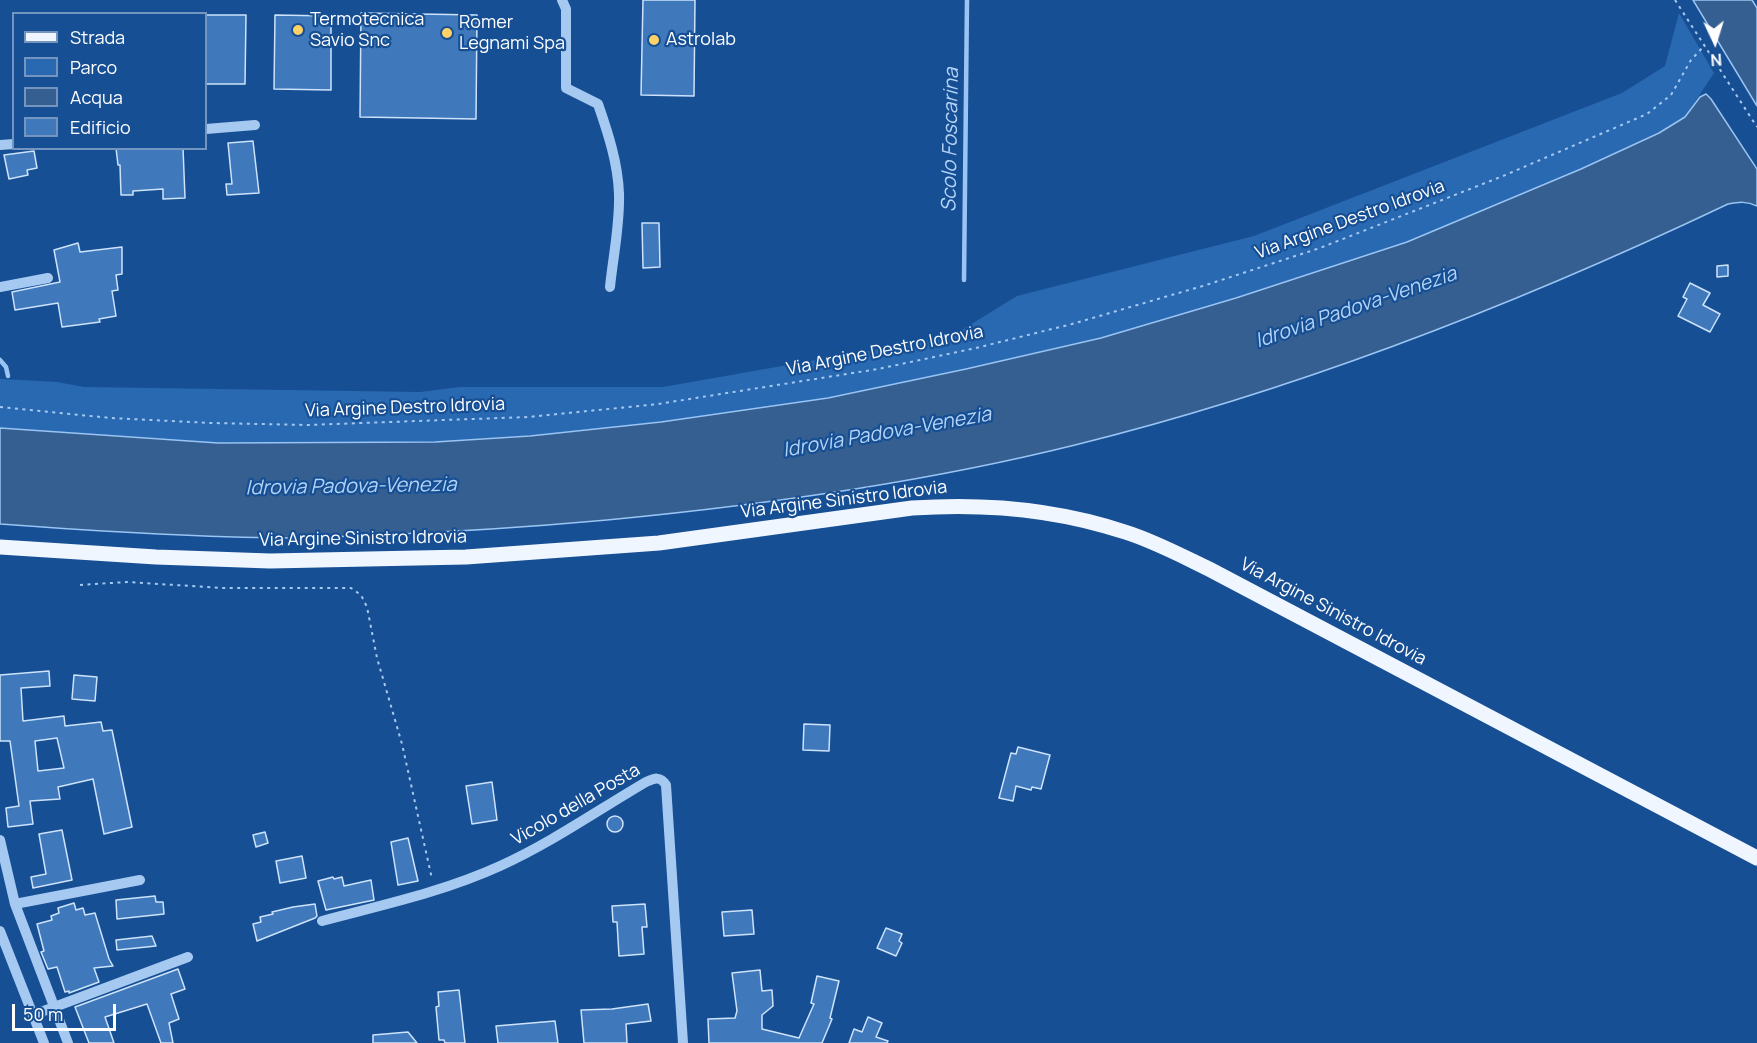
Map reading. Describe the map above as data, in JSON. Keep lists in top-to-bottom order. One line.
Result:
{"streets":{"main road":["Via Argine Sinistro Idrovia"],"street":["Vicolo della Posta"],"path":["Via Argine Destro Idrovia"]},"water":["Scolo Foscarina","Idrovia Padova-Venezia"],"places":["Termotecnica Savio Snc","Romer Legnami Spa","Astrolab"],"legend":["Strada","Parco","Acqua","Edificio"],"scale_bar":"50 m","north":"bottom"}
